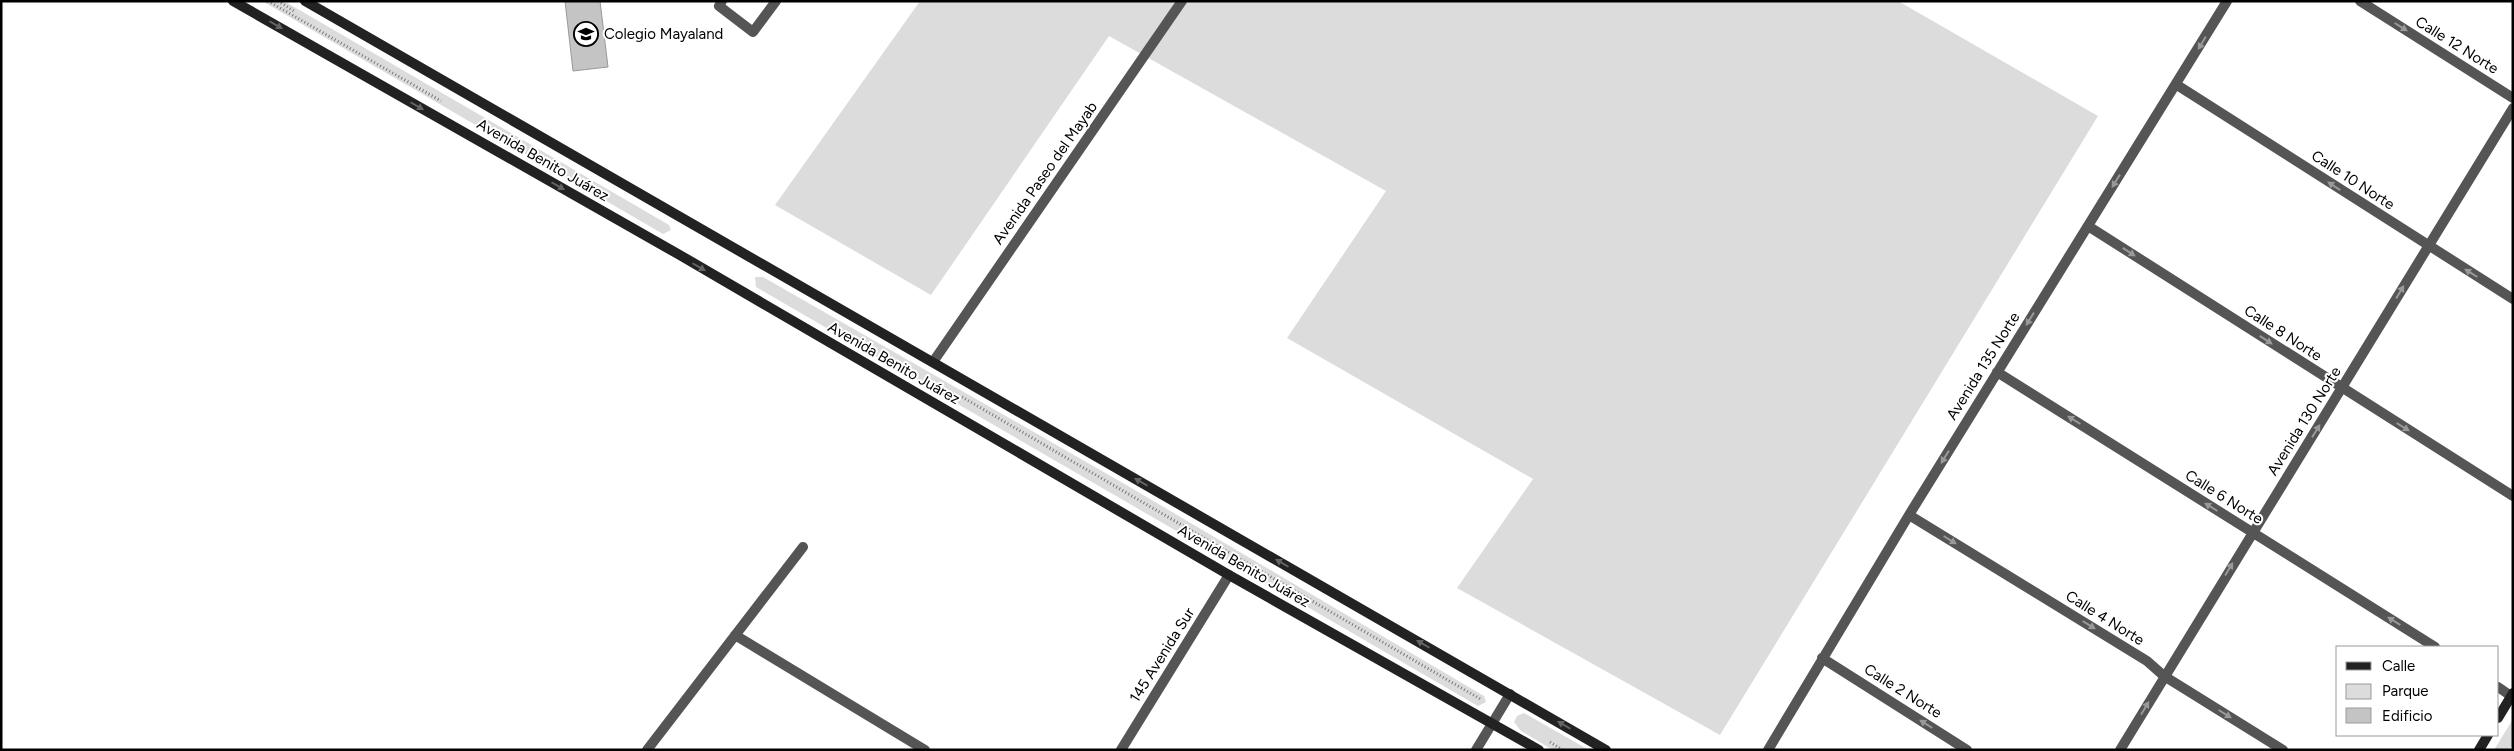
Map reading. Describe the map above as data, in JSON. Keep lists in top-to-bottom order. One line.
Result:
{"streets":{"main road":["Avenida Benito Juárez"],"street":["Calle 12 Norte","Avenida Paseo del Mayab","Calle 10 Norte","Calle 8 Norte","Avenida 135 Norte","Avenida 130 Norte","Calle 6 Norte","Calle 4 Norte","145 Avenida Sur","Calle 2 Norte"]},"crossings":[["Avenida Benito Juárez","Avenida Paseo del Mayab"],["Avenida Benito Juárez","145 Avenida Sur"],["Calle 10 Norte","Avenida 135 Norte"],["Calle 10 Norte","Avenida 130 Norte"],["Calle 8 Norte","Avenida 135 Norte"],["Calle 8 Norte","Avenida 130 Norte"],["Avenida 135 Norte","Calle 6 Norte"],["Avenida 135 Norte","Calle 4 Norte"],["Avenida 135 Norte","Calle 2 Norte"],["Avenida 130 Norte","Calle 6 Norte"],["Avenida 130 Norte","Calle 4 Norte"]],"one_way":["Calle 12 Norte","Calle 10 Norte","Calle 8 Norte","Avenida 135 Norte","Avenida 130 Norte","Calle 6 Norte","Calle 4 Norte","Calle 2 Norte"],"places":{"school or university":["Colegio Mayaland"]},"legend":["Calle","Parque","Edificio"]}
